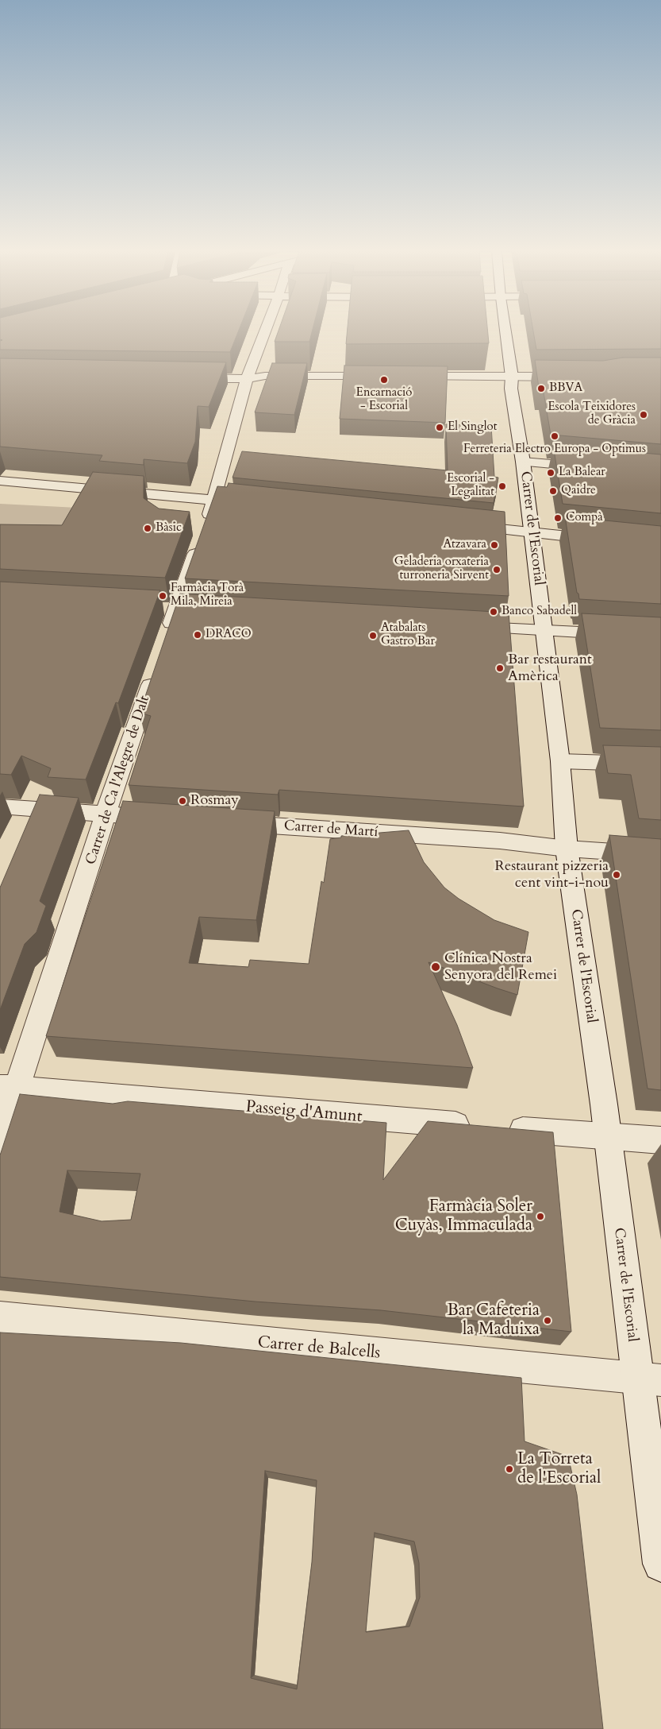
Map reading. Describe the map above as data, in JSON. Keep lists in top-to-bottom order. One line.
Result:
{"streets":{"street":["Carrer de l'Escorial","Carrer de Ca l'Alegre de Dalt","Carrer de Martí","Passeig d'Amunt","Carrer de Balcells"]},"crossings":[["Carrer de l'Escorial","Carrer de Martí"],["Carrer de l'Escorial","Passeig d'Amunt"],["Carrer de l'Escorial","Carrer de Balcells"],["Carrer de Ca l'Alegre de Dalt","Passeig d'Amunt"]],"places":["Encarnació - Escorial","BBVA","Escola Teixidores de Gràcia","El Singlot","Ferreteria Electro Europa - Optimus","La Balear","Escorial - Legalitat","Qaidre","Compà","Bàsic","Atzavara","Geladeria orxateria turroneria Sirvent","Farmàcia Torà Mila, Mireia","Banco Sabadell","DRACO","Atabalats Gastro Bar","Bar restaurant Amèrica","Rosmay","Restaurant pizzeria cent vint-i-nou","Clínica Nostra Senyora del Remei","Farmàcia Soler Cuyàs, Immaculada","Bar Cafeteria la Maduixa","La Torreta de l'Escorial"]}
